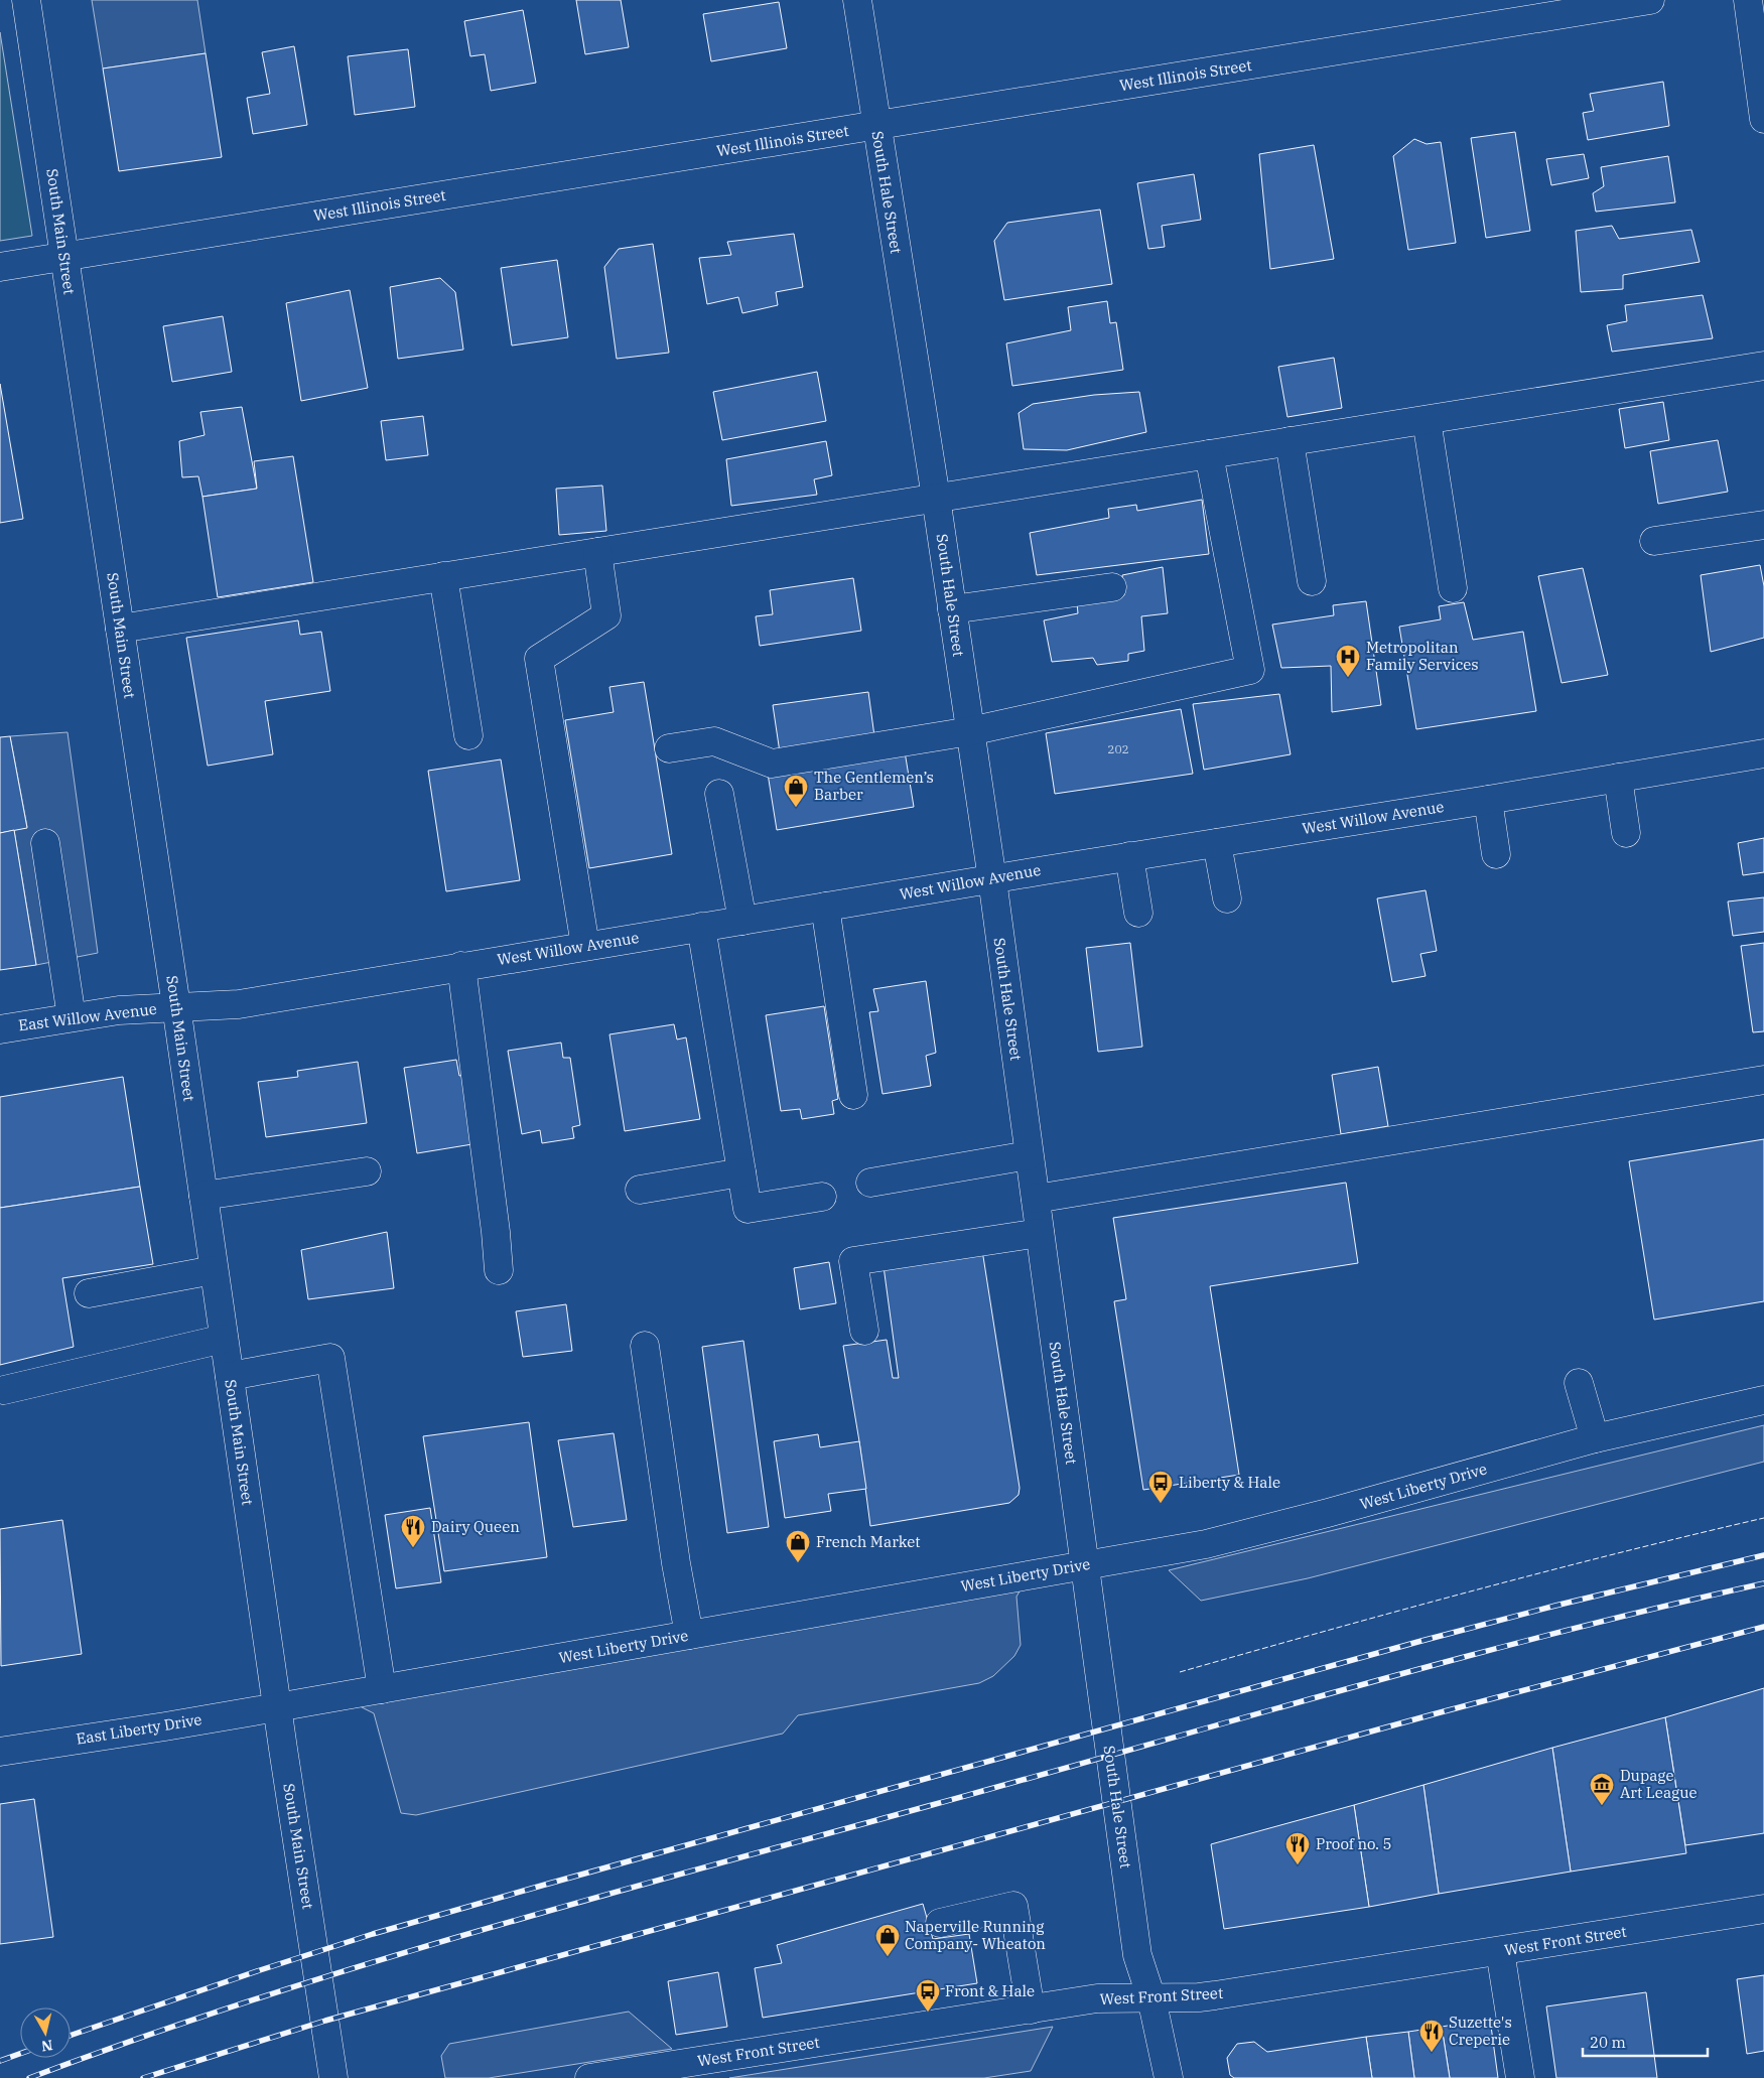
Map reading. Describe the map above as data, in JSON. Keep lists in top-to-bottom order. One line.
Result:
{"streets":{"street":["West Illinois Street","South Hale Street","South Main Street","West Willow Avenue","East Willow Avenue","West Liberty Drive","East Liberty Drive","West Front Street"]},"crossings":[["West Illinois Street","South Hale Street"],["West Illinois Street","South Main Street"],["South Hale Street","West Willow Avenue"],["South Hale Street","West Liberty Drive"],["South Hale Street","West Front Street"],["South Main Street","West Willow Avenue"],["South Main Street","East Willow Avenue"],["South Main Street","West Liberty Drive"],["South Main Street","East Liberty Drive"],["West Willow Avenue","East Willow Avenue"],["West Liberty Drive","East Liberty Drive"]],"places":{"hospital":["Metropolitan Family Services"],"shop":["The Gentlemen’s Barber","French Market","Naperville Running Company- Wheaton"],"bus stop":["Liberty & Hale","Front & Hale"],"restaurant":["Dairy Queen","Proof no. 5","Suzette's Creperie"],"museum":["Dupage Art League"]},"house_numbers":["202"],"scale_bar":"20 m","north":"bottom"}
